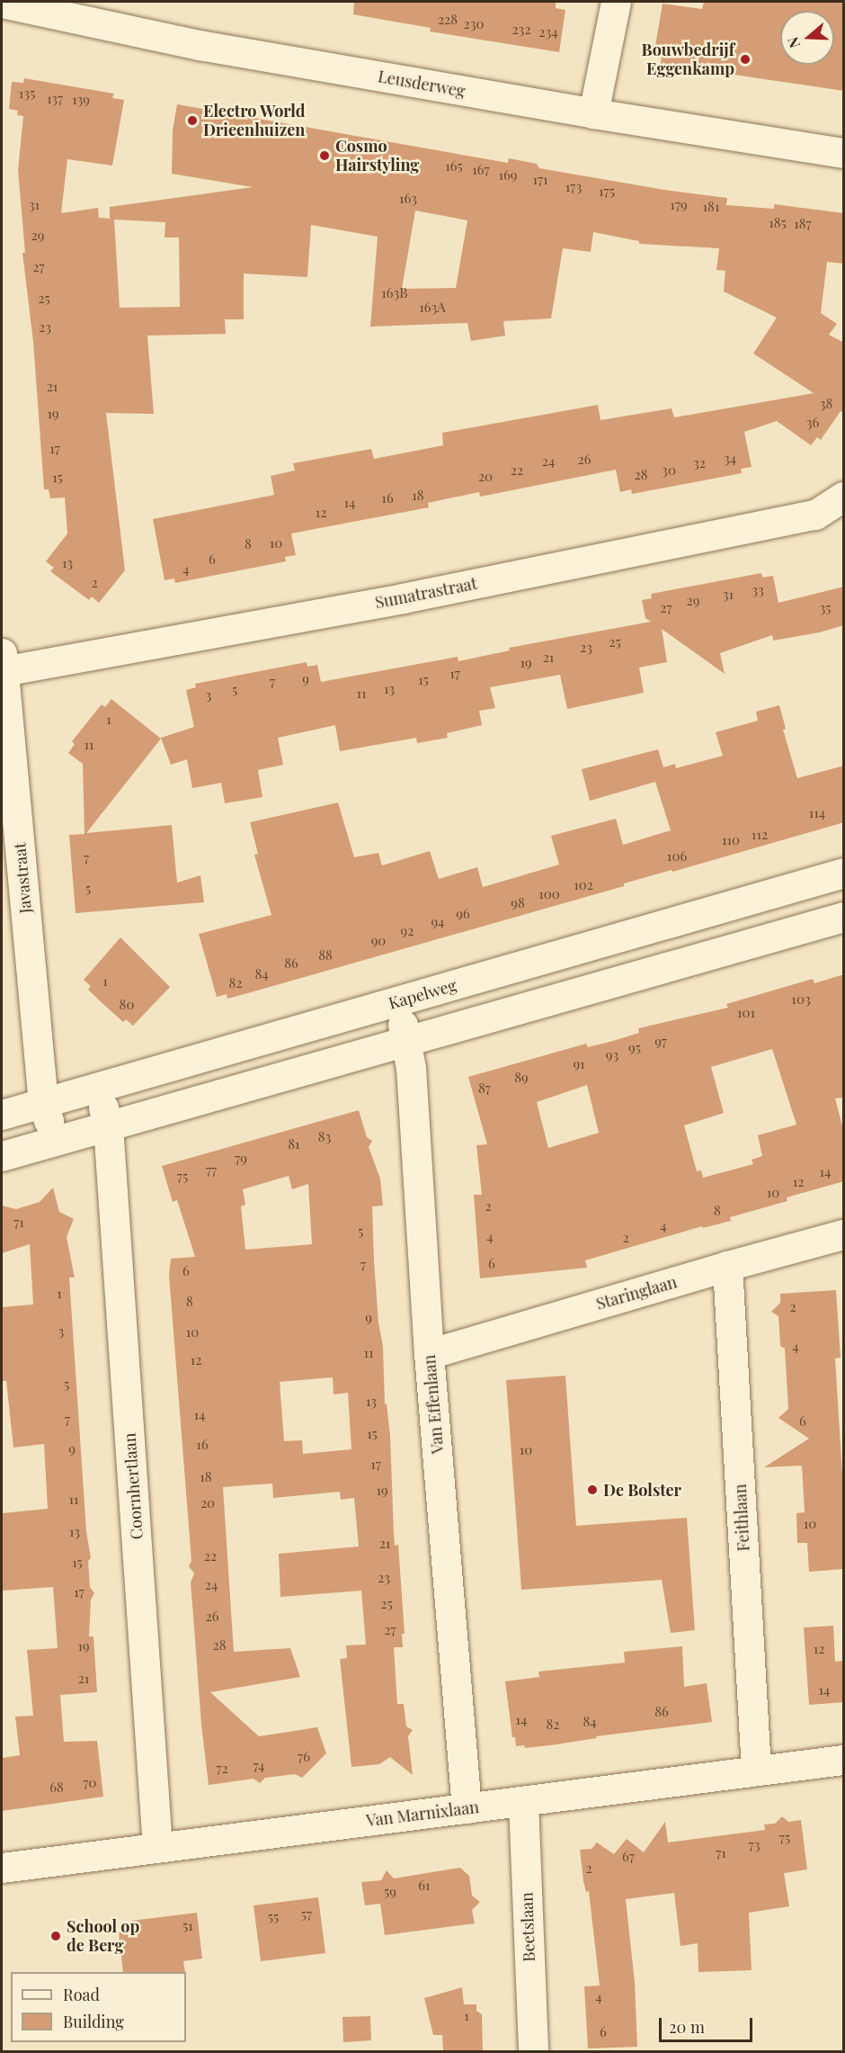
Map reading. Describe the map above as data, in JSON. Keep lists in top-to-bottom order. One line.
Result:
{"streets":{"street":["Leusderweg","Sumatrastraat","Javastraat","Kapelweg","Staringlaan","Van Effenlaan","Coornhertlaan","Feithlaan","Van Marnixlaan","Beetslaan"]},"crossings":[["Sumatrastraat","Javastraat"],["Javastraat","Kapelweg"],["Kapelweg","Van Effenlaan"],["Kapelweg","Coornhertlaan"],["Staringlaan","Van Effenlaan"],["Staringlaan","Feithlaan"],["Van Effenlaan","Van Marnixlaan"],["Coornhertlaan","Van Marnixlaan"],["Feithlaan","Van Marnixlaan"],["Van Marnixlaan","Beetslaan"]],"places":["Bouwbedrijf Eggenkamp","Electro World Drieenhuizen","Cosmo Hairstyling","De Bolster","School op de Berg"],"house_numbers":["228","230","232","234","135","137","139","165","167","169","171","173","175","163","31","179","181","185","187","29","27","163B","25","163A","23","21","38","19","36","17","34","26","24","32","22","30","28","20","15","18","16","14","12","10","8","6","13","4","2","33","31","29","27","35","25","23","21","19","17","9","15","7","13","5","11","3","1","11","114","112","110","106","7","102","5","100","98","96","94","92","90","88","86","84","1","82","103","80","101","97","95","93","91","89","87","83","81","79","77","14","75","12","10","2","8","71","4","5","4","2","6","7","6","1","8","2","9","3","10","4","11","12","5","13","14","7","6","15","16","9","10","17","18","19","11","20","10","13","21","22","15","23","24","17","25","26","27","28","19","12","21","14","86","14","84","82","76","74","72","70","68","75","73","71","67","2","61","59","57","55","51","4","1","6"],"legend":["Road","Building"],"scale_bar":"20 m","north":"left"}
